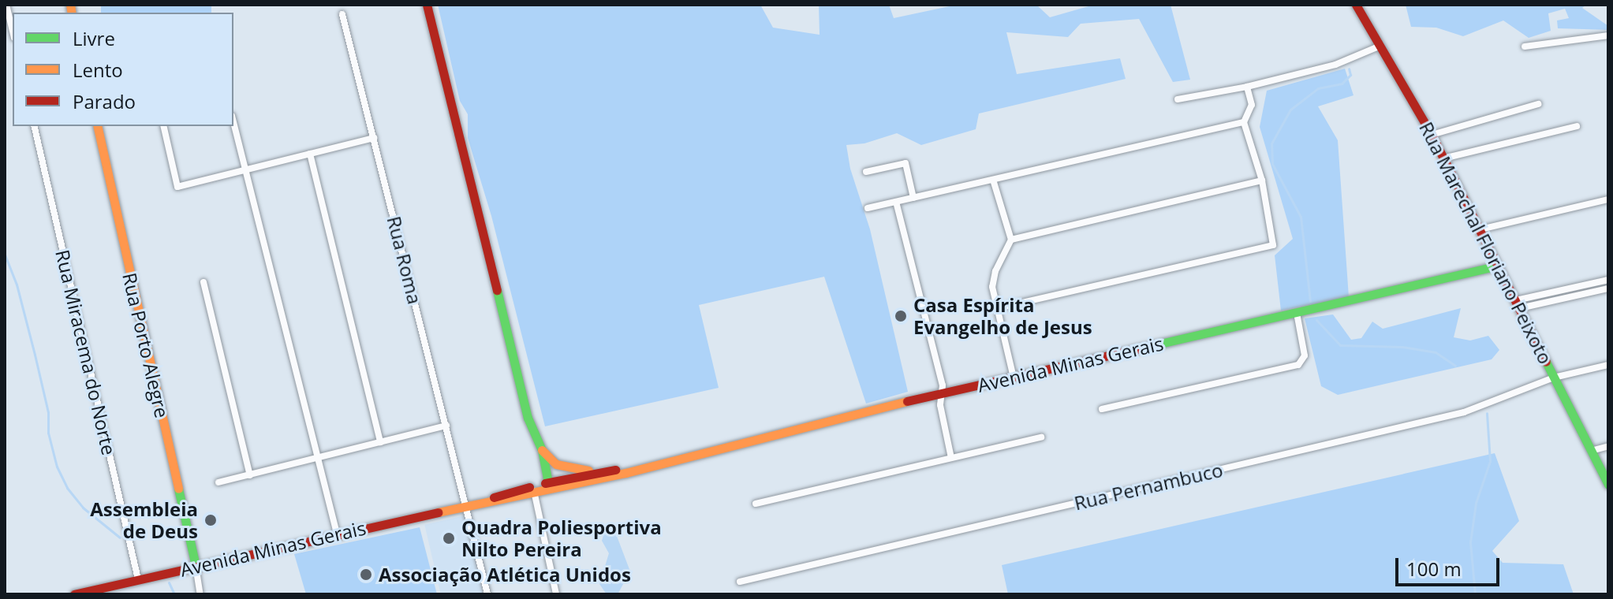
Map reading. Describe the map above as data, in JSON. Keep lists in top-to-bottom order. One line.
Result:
{"streets":{"street":["Rua Marechal Floriano Peixoto","Rua Roma","Rua Porto Alegre","Rua Miracema do Norte","Avenida Minas Gerais","Rua Pernambuco"]},"crossings":[["Rua Marechal Floriano Peixoto","Avenida Minas Gerais"],["Rua Marechal Floriano Peixoto","Rua Pernambuco"],["Rua Roma","Avenida Minas Gerais"],["Rua Porto Alegre","Avenida Minas Gerais"],["Rua Miracema do Norte","Avenida Minas Gerais"]],"places":["Casa Espírita Evangelho de Jesus","Assembleia de Deus","Quadra Poliesportiva Nilto Pereira","Associação Atlética Unidos"],"legend":["Livre","Lento","Parado"],"scale_bar":"100 m"}
